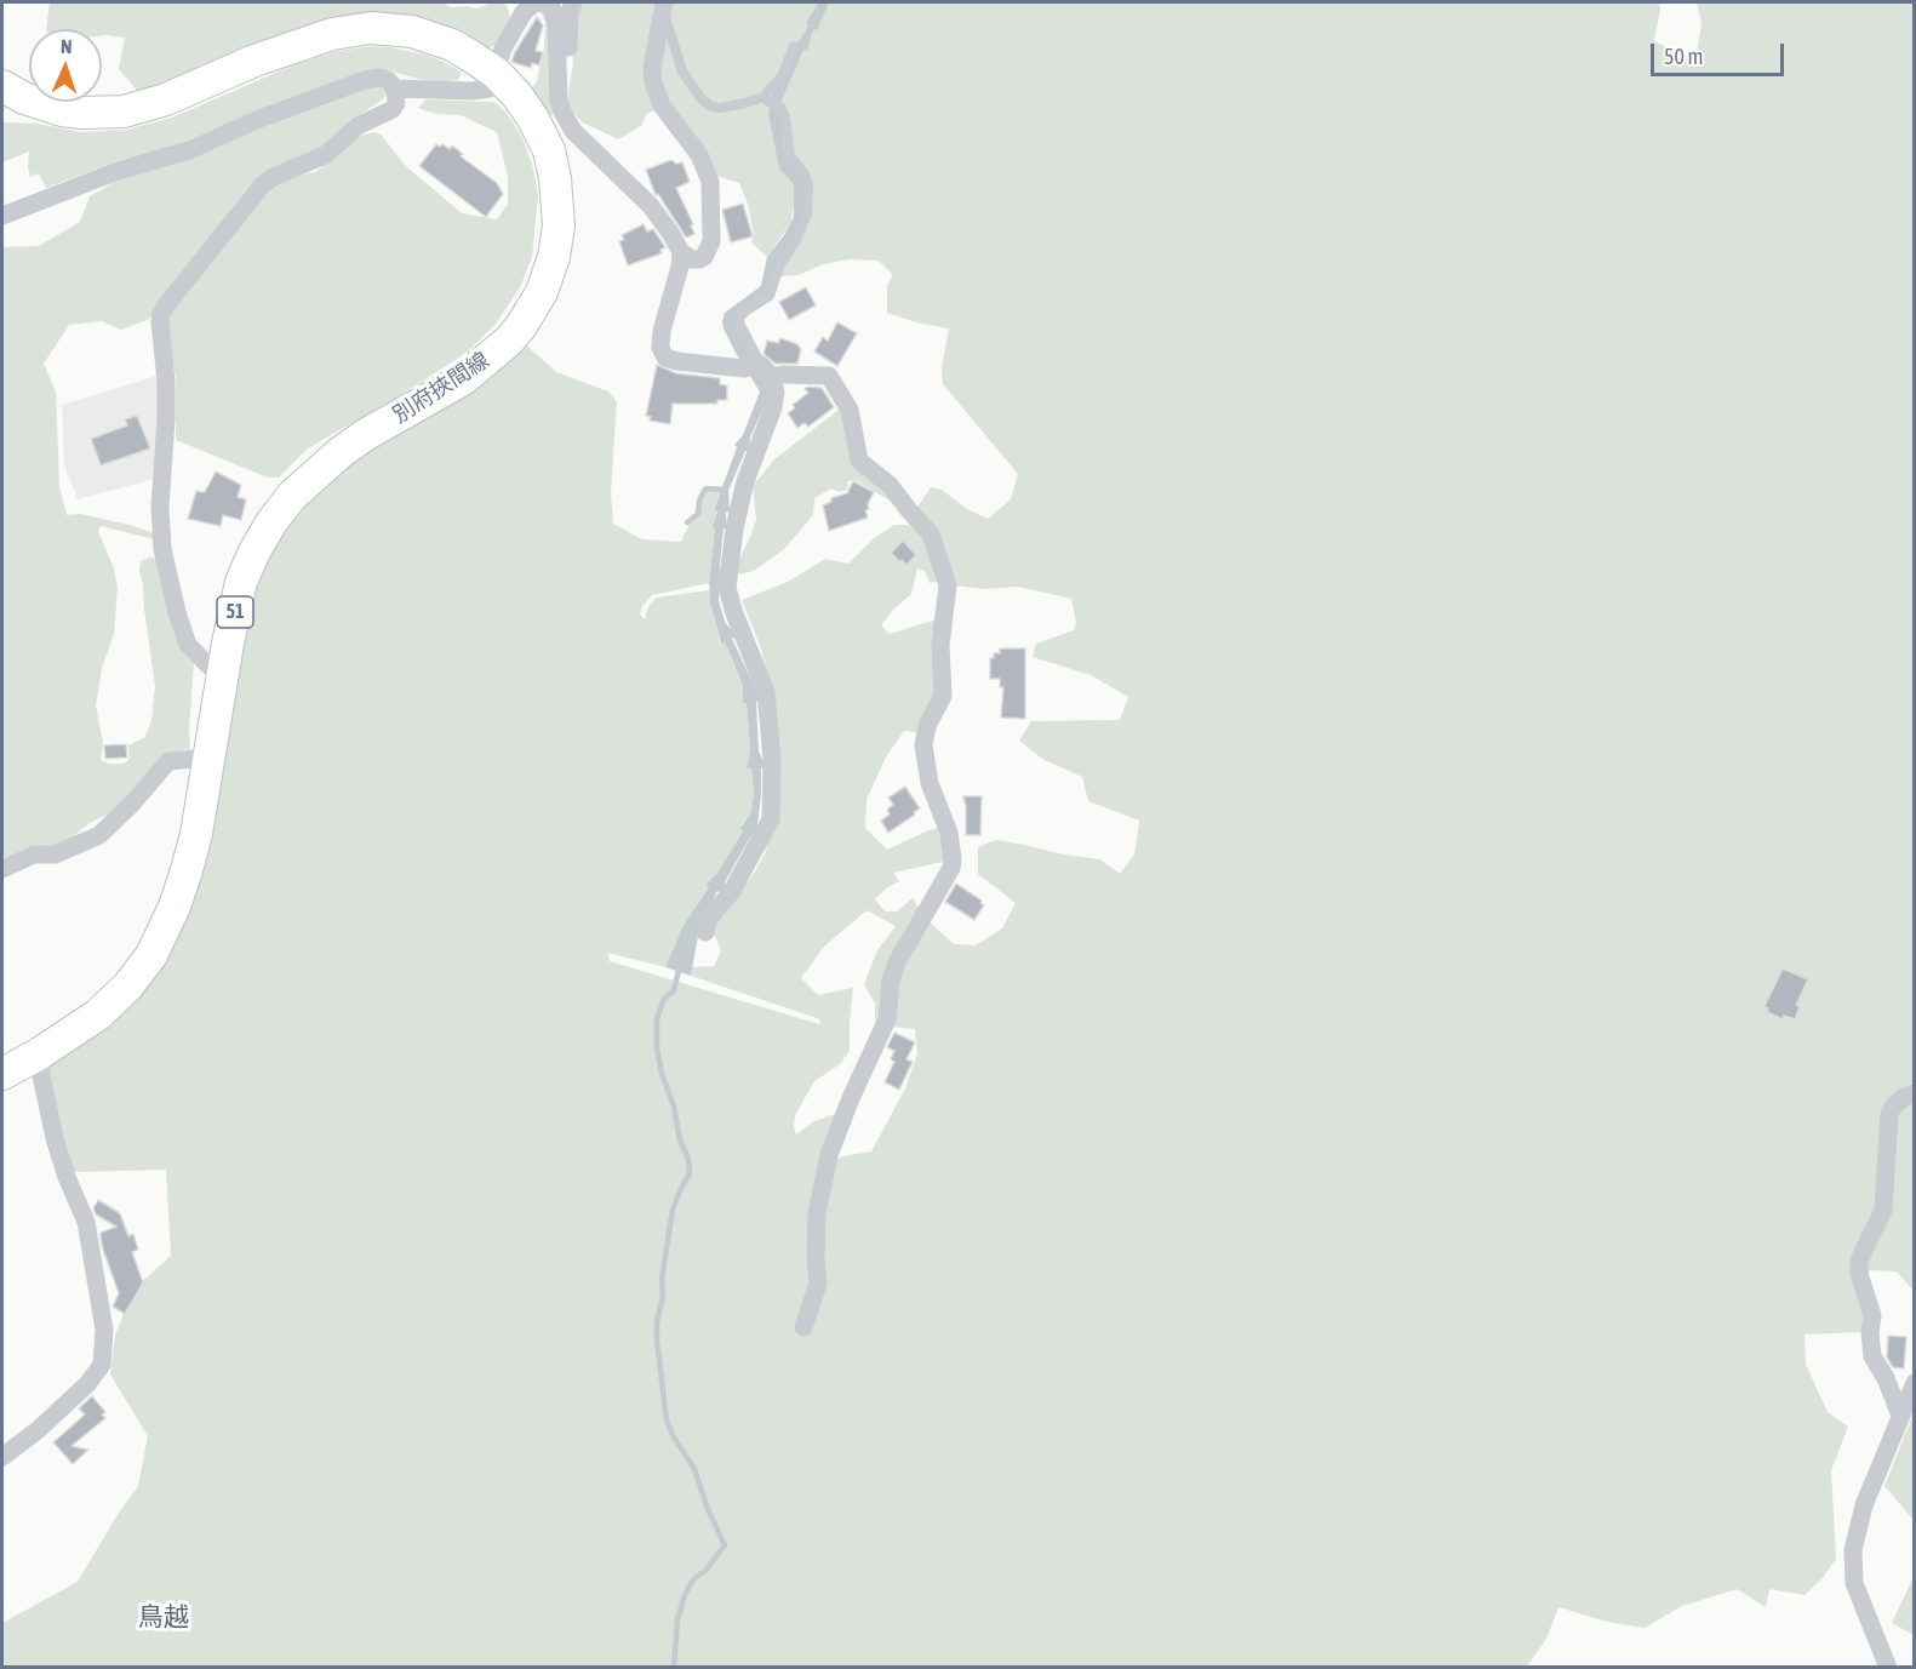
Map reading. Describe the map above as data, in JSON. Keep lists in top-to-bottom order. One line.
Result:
{"streets":{"main road":["別府挾間線","51"]},"districts":["鳥越"],"scale_bar":"50 m","north":"top"}
